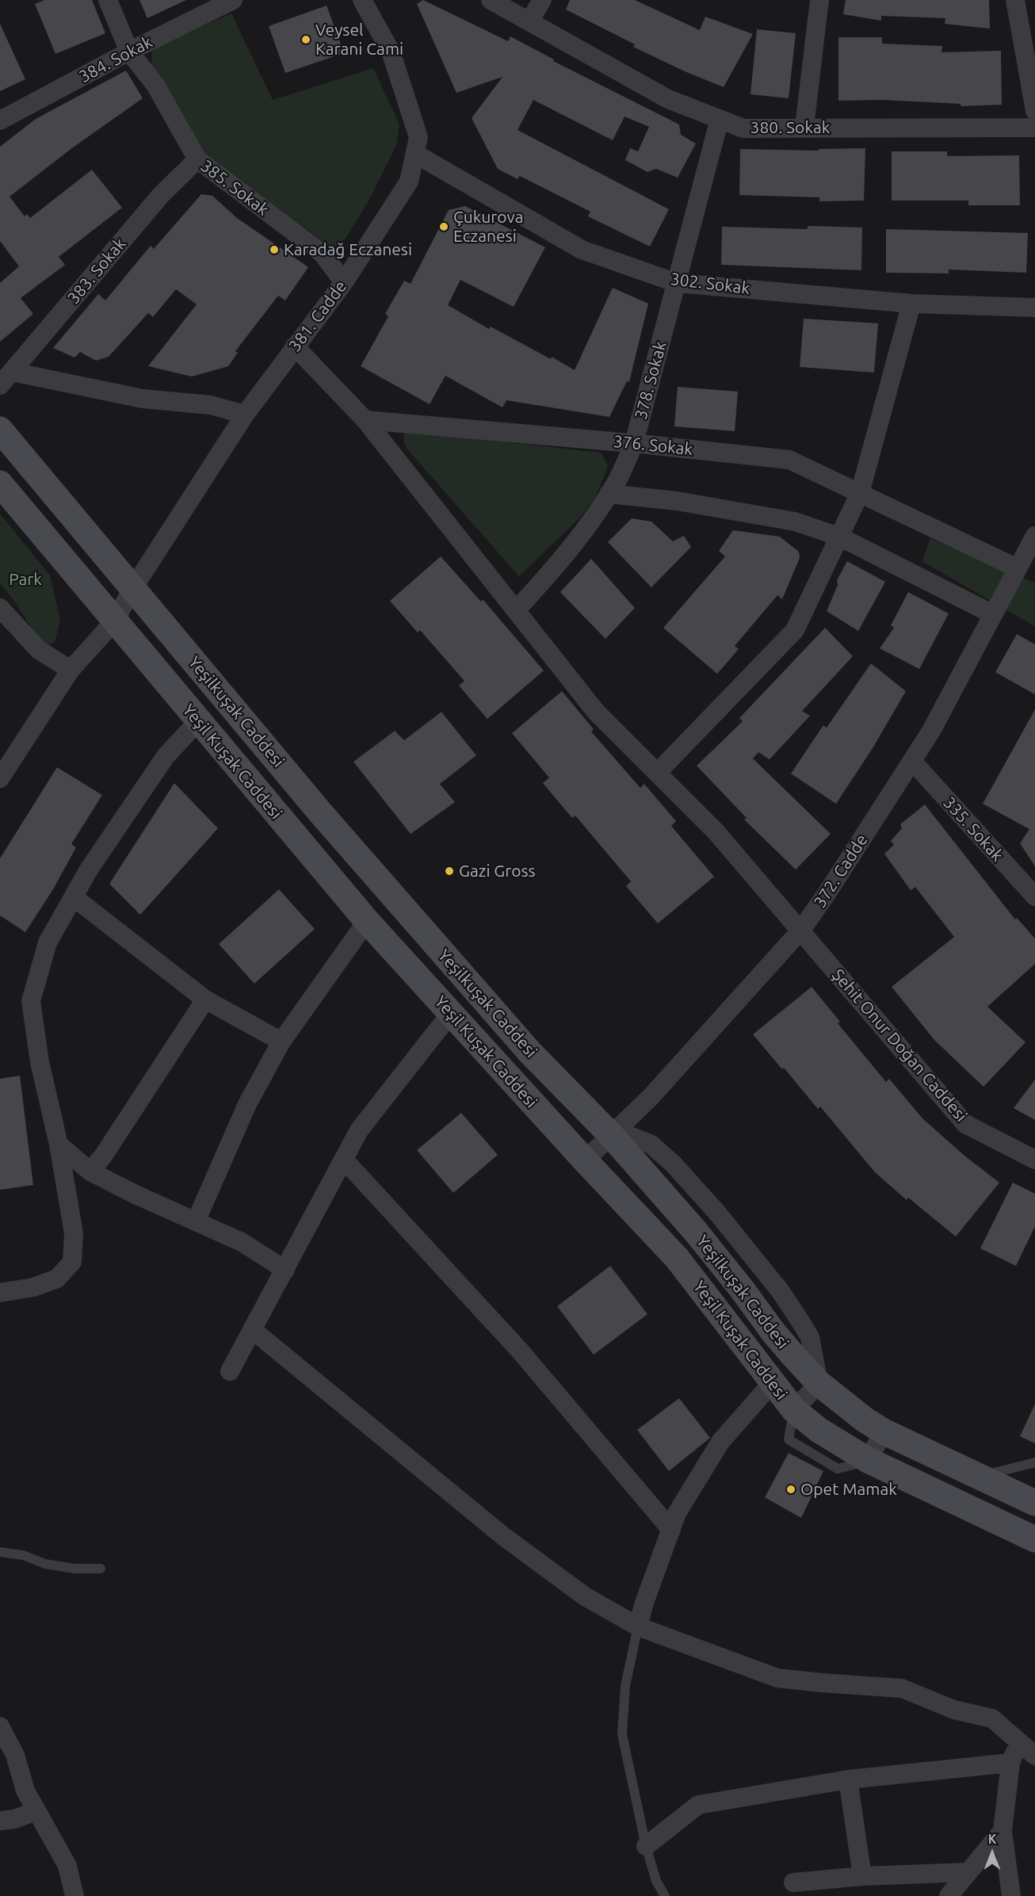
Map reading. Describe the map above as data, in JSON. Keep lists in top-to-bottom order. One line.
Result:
{"streets":{"main road":["Yeşilkuşak Caddesi","Yeşil Kuşak Caddesi"],"street":["384. Sokak","380. Sokak","385. Sokak","383. Sokak","302. Sokak","381. Cadde","378. Sokak","376. Sokak","335. Sokak","372. Cadde","Şehit Onur Doğan Caddesi"]},"crossings":[["384. Sokak","385. Sokak"],["380. Sokak","378. Sokak"],["385. Sokak","383. Sokak"],["385. Sokak","381. Cadde"],["302. Sokak","381. Cadde"],["302. Sokak","378. Sokak"],["381. Cadde","Yeşilkuşak Caddesi"],["381. Cadde","Yeşil Kuşak Caddesi"],["378. Sokak","376. Sokak"],["378. Sokak","Şehit Onur Doğan Caddesi"],["376. Sokak","372. Cadde"],["376. Sokak","Şehit Onur Doğan Caddesi"],["Yeşilkuşak Caddesi","372. Cadde"],["Yeşil Kuşak Caddesi","372. Cadde"],["335. Sokak","372. Cadde"],["372. Cadde","Şehit Onur Doğan Caddesi"]],"parks":["Park"],"places":["Veysel Karani Cami","Çukurova Eczanesi","Karadağ Eczanesi","Gazi Gross","Opet Mamak"],"north":"top"}
